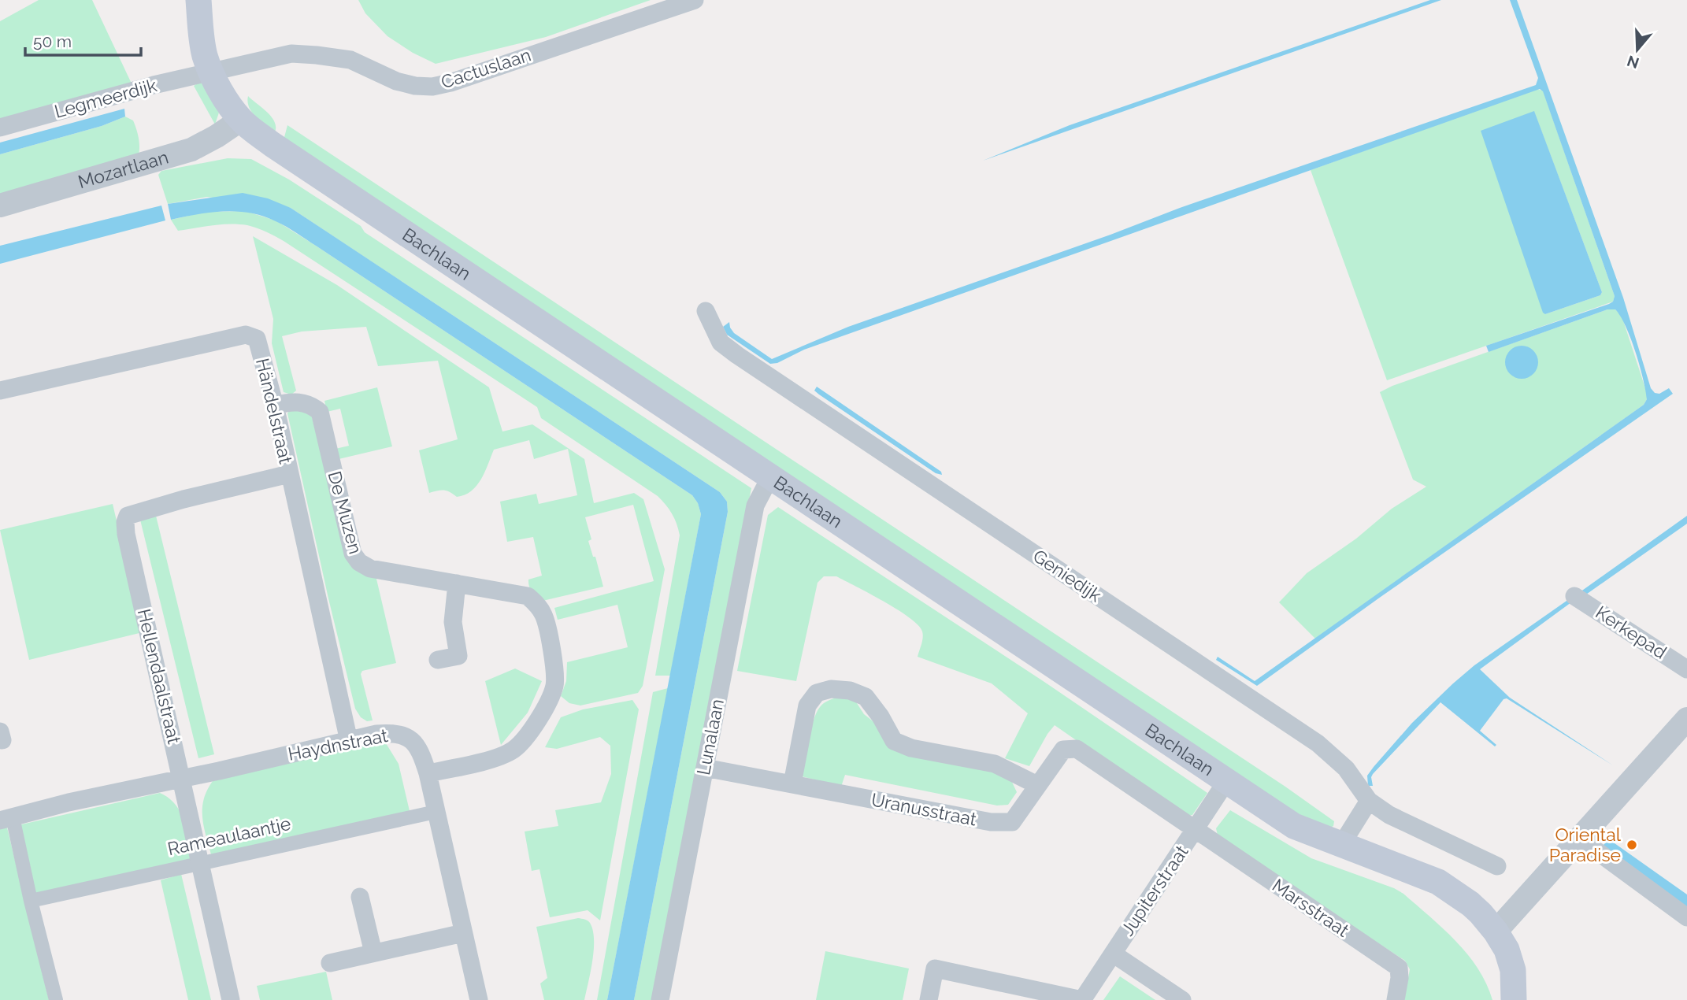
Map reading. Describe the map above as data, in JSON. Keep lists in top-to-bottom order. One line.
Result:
{"streets":{"main road":["Bachlaan"],"street":["Cactuslaan","Legmeerdijk","Mozartlaan","Händelstraat","De Muzen","Geniedijk","Kerkepad","Hellendaalstraat","Lunalaan","Haydnstraat","Uranusstraat","Rameaulaantje","Jupiterstraat","Marsstraat"]},"crossings":[["Cactuslaan","Legmeerdijk"],["Cactuslaan","Bachlaan"],["Legmeerdijk","Bachlaan"],["Mozartlaan","Bachlaan"],["Bachlaan","Lunalaan"],["Bachlaan","Jupiterstraat"],["Händelstraat","De Muzen"],["Händelstraat","Hellendaalstraat"],["Händelstraat","Haydnstraat"],["De Muzen","Haydnstraat"],["Hellendaalstraat","Haydnstraat"],["Hellendaalstraat","Rameaulaantje"],["Lunalaan","Uranusstraat"],["Haydnstraat","Rameaulaantje"],["Uranusstraat","Jupiterstraat"],["Uranusstraat","Marsstraat"],["Jupiterstraat","Marsstraat"]],"places":["Oriental Paradise"],"scale_bar":"50 m","north":"bottom"}
